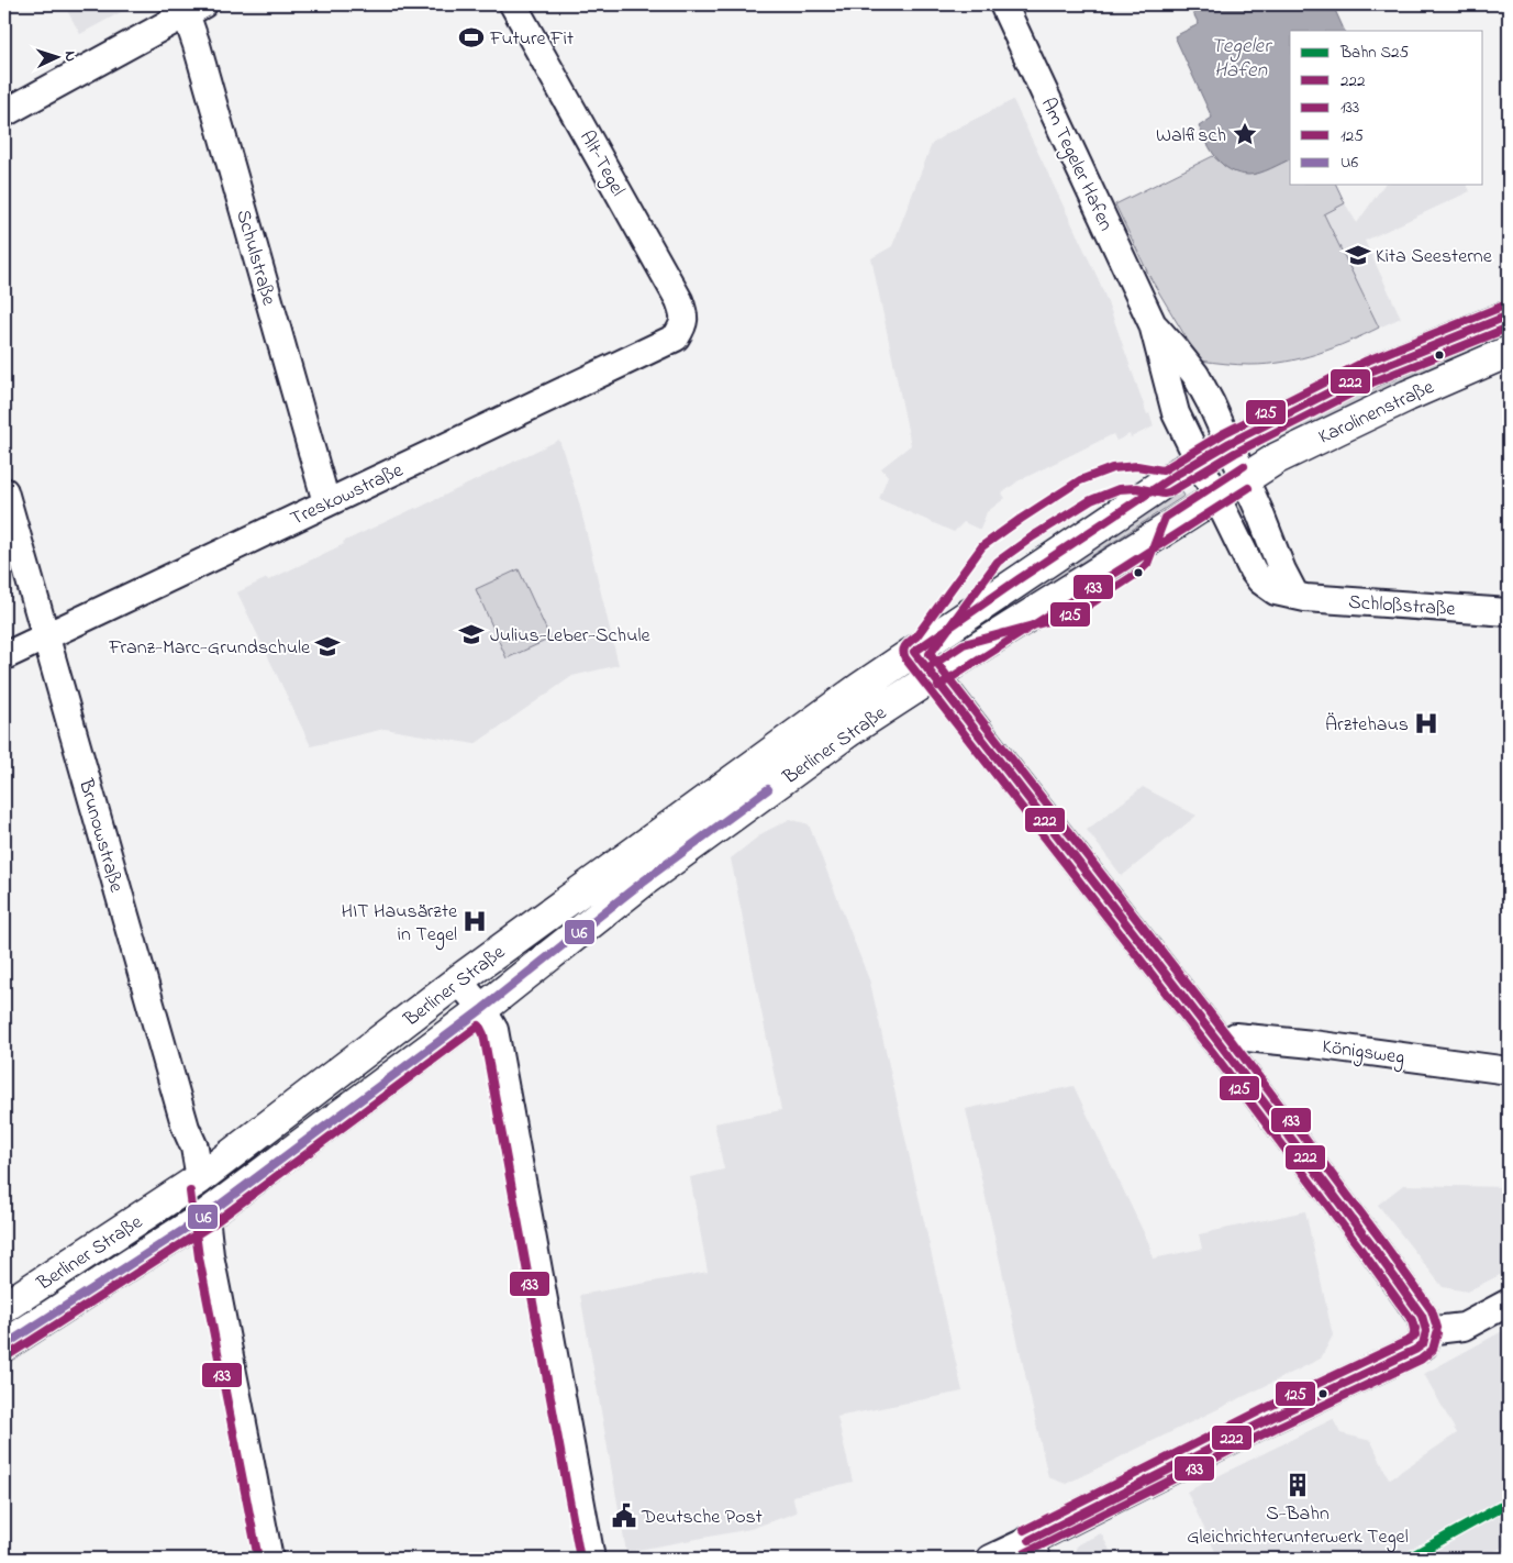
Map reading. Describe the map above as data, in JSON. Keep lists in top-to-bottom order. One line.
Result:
{"streets":{"main road":["Karolinenstraße","Berliner Straße"],"street":["Alt-Tegel","Am Tegeler Hafen","Schulstraße","Treskowstraße","Schloßstraße","Brunowstraße","Königsweg"]},"crossings":[["Alt-Tegel","Treskowstraße"],["Am Tegeler Hafen","Karolinenstraße"],["Am Tegeler Hafen","Schloßstraße"],["Am Tegeler Hafen","Berliner Straße"],["Schulstraße","Treskowstraße"],["Karolinenstraße","Berliner Straße"],["Treskowstraße","Brunowstraße"],["Schloßstraße","Berliner Straße"],["Berliner Straße","Brunowstraße"]],"water":["Tegeler Hafen"],"places":{"sports":["Future Fit"],"place":["Walfisch"],"school or university":["Kita Seesterne","Julius-Leber-Schule","Franz-Marc-Grundschule"],"hospital":["Ärztehaus","HIT Hausärzte in Tegel"],"building":["S-Bahn Gleichrichterunterwerk Tegel"],"public building":["Deutsche Post"]},"lines":["transit line 125","transit line 222","transit line 133","transit line U6","rail line S25"],"legend":["Bahn S25","222","133","125","U6"],"north":"right"}
